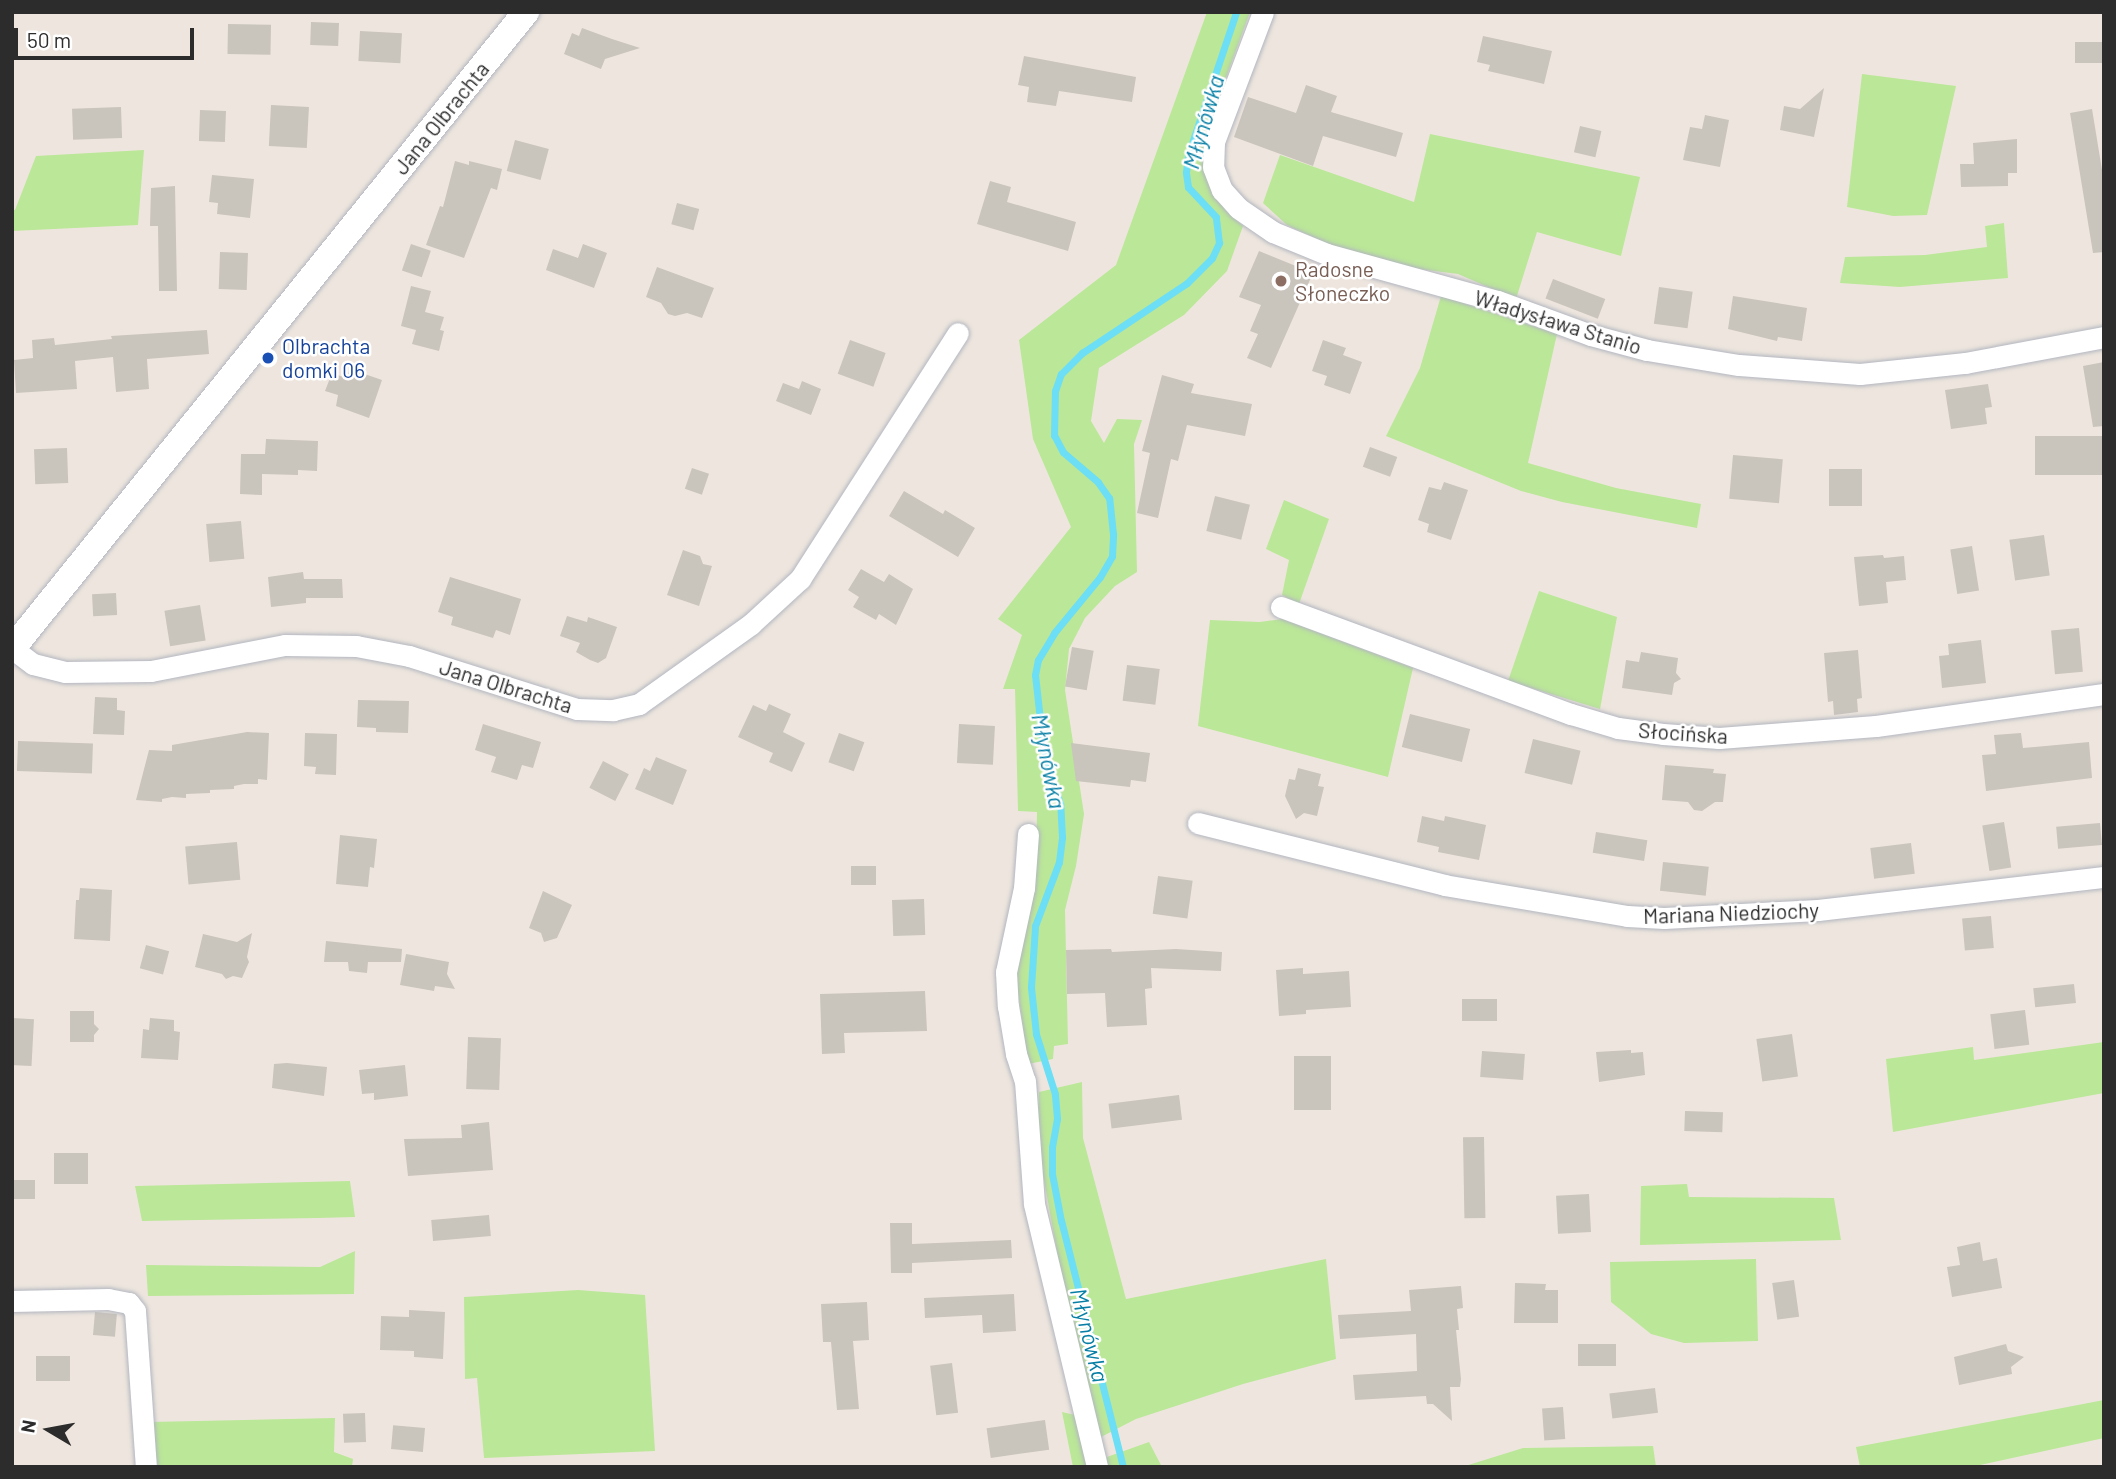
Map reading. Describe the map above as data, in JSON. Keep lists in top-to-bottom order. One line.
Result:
{"streets":{"street":["Jana Olbrachta","Władysława Stanio","Słocińska","Mariana Niedziochy"]},"water":["Młynówka"],"places":["Radosne Słoneczko","Olbrachta domki 06"],"scale_bar":"50 m","north":"left"}
